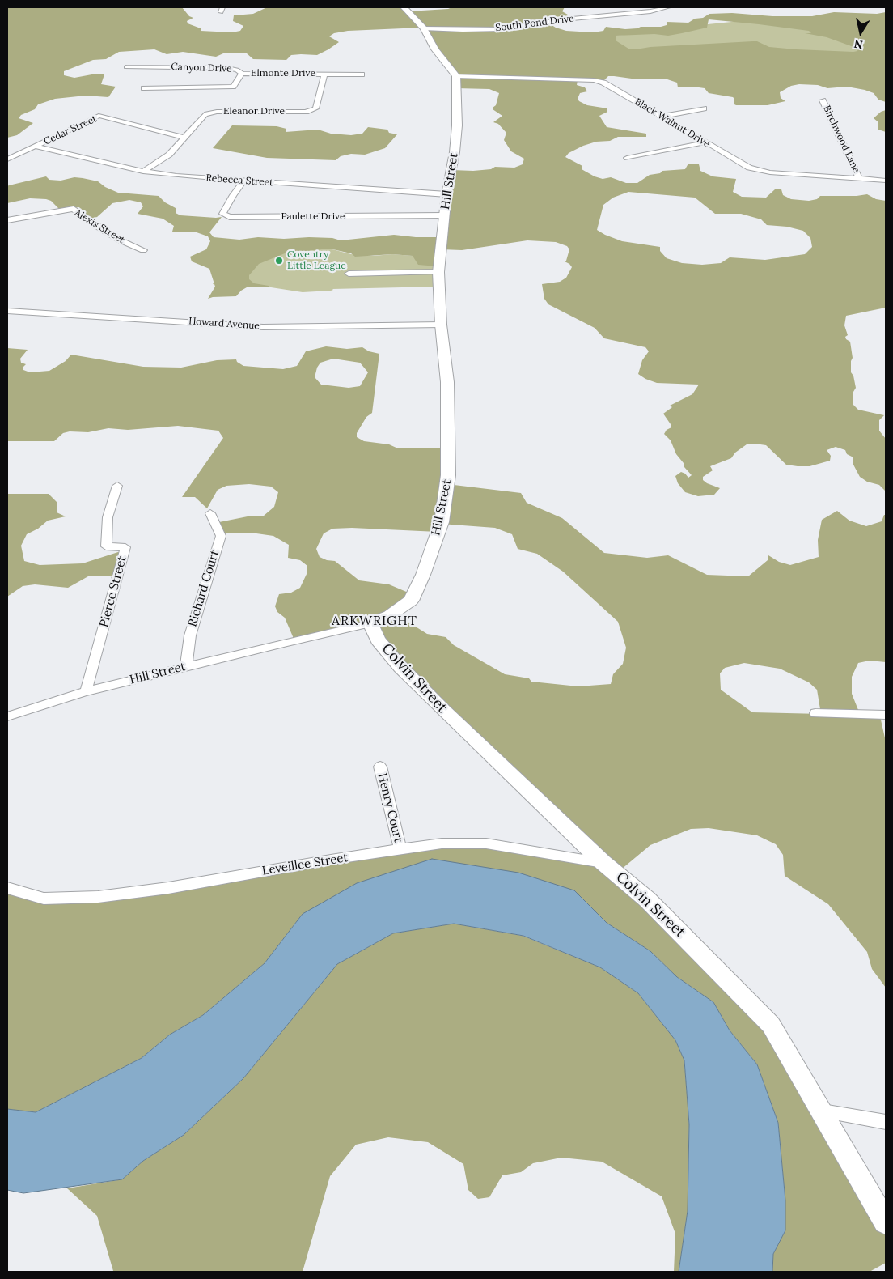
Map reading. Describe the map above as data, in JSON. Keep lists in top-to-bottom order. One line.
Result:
{"streets":{"street":["South Pond Drive","Canyon Drive","Elmonte Drive","Eleanor Drive","Black Walnut Drive","Cedar Street","Birchwood Lane","Rebecca Street","Hill Street","Paulette Drive","Alexis Street","Howard Avenue","Richard Court","Pierce Street","Colvin Street","Henry Court","Leveillee Street"]},"crossings":[["Canyon Drive","Elmonte Drive"],["Elmonte Drive","Eleanor Drive"],["Eleanor Drive","Cedar Street"],["Eleanor Drive","Rebecca Street"],["Black Walnut Drive","Birchwood Lane"],["Black Walnut Drive","Hill Street"],["Cedar Street","Rebecca Street"],["Rebecca Street","Hill Street"],["Rebecca Street","Paulette Drive"],["Hill Street","Paulette Drive"],["Hill Street","Howard Avenue"],["Hill Street","Richard Court"],["Hill Street","Pierce Street"],["Hill Street","Colvin Street"],["Colvin Street","Leveillee Street"],["Henry Court","Leveillee Street"]],"districts":["ARKWRIGHT"],"places":["Coventry Little League"],"north":"bottom"}
